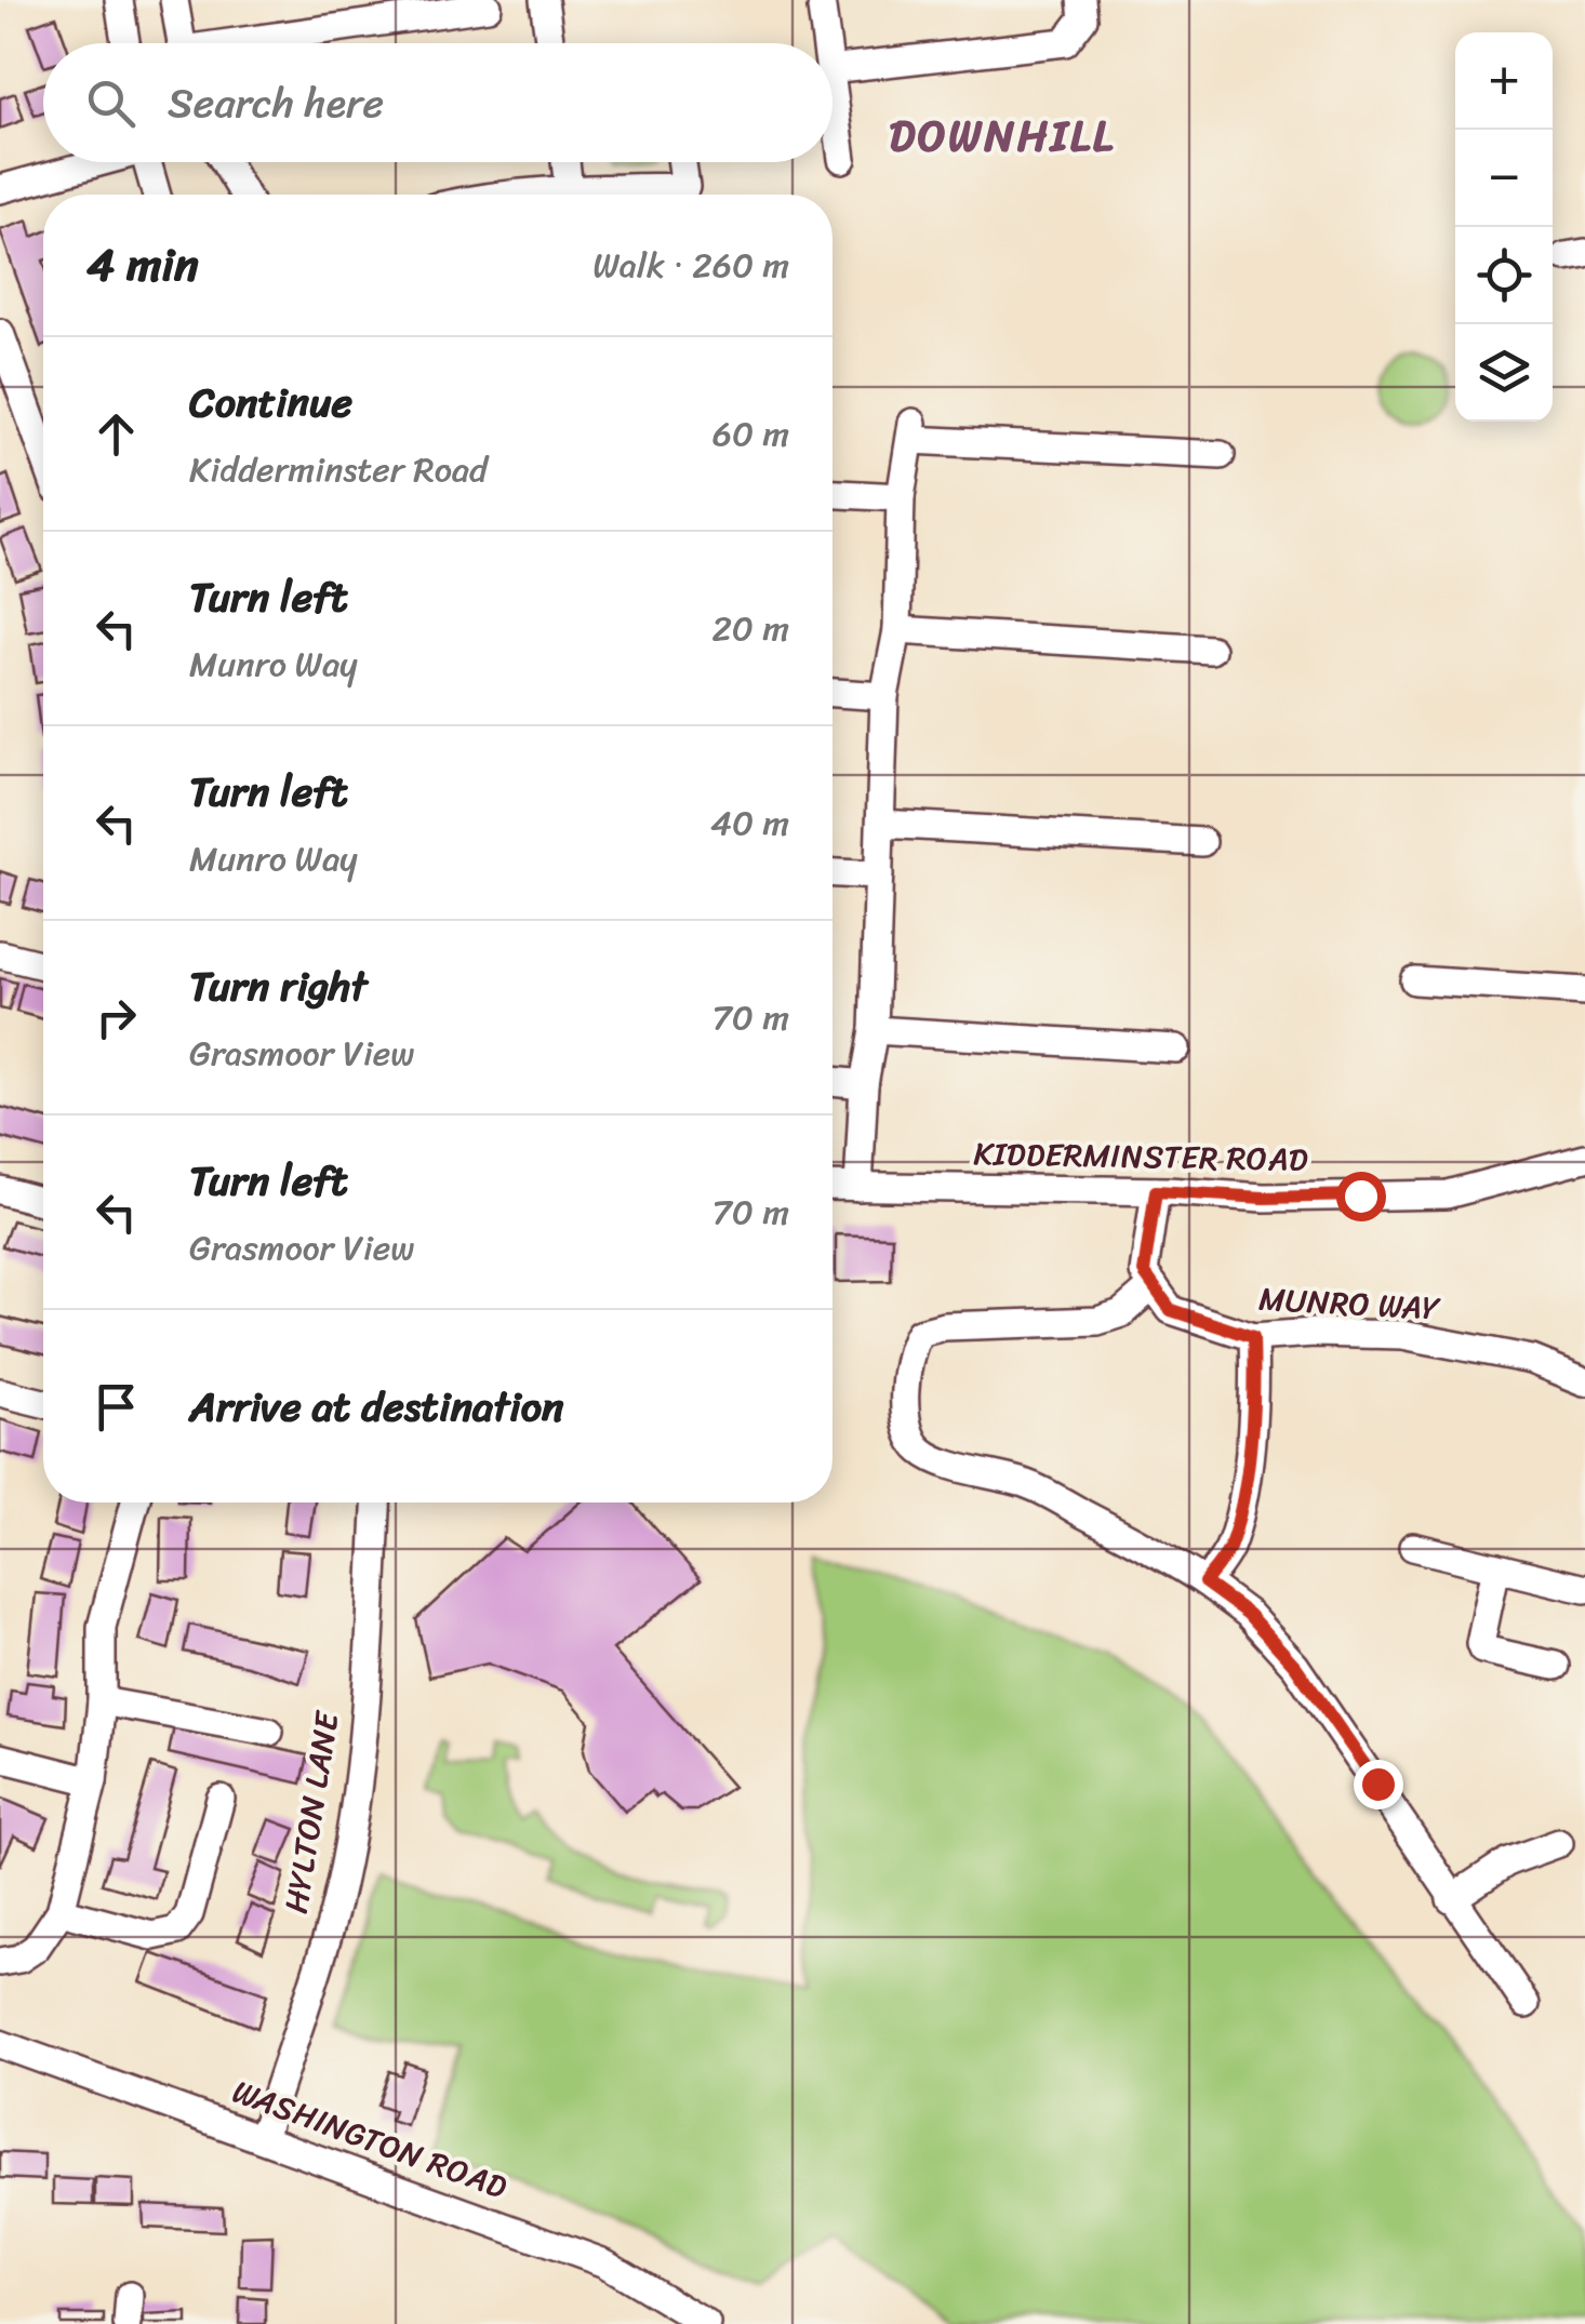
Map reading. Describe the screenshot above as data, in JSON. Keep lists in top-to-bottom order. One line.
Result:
{"streets":{"street":["KIDDERMINSTER ROAD","MUNRO WAY","HYLTON LANE","WASHINGTON ROAD"]},"crossings":[["HYLTON LANE","WASHINGTON ROAD"]],"districts":["DOWNHILL"],"page":{"map_buttons":["+","−"],"search":"Search here","heading":["4 min","Walk · 260 m"],"list":[["Continue","Kidderminster Road","60 m"],["Turn left","Munro Way","20 m"],["Turn left","Munro Way","40 m"],["Turn right","Grasmoor View","70 m"],["Turn left","Grasmoor View","70 m"],"Arrive at destination"]}}
